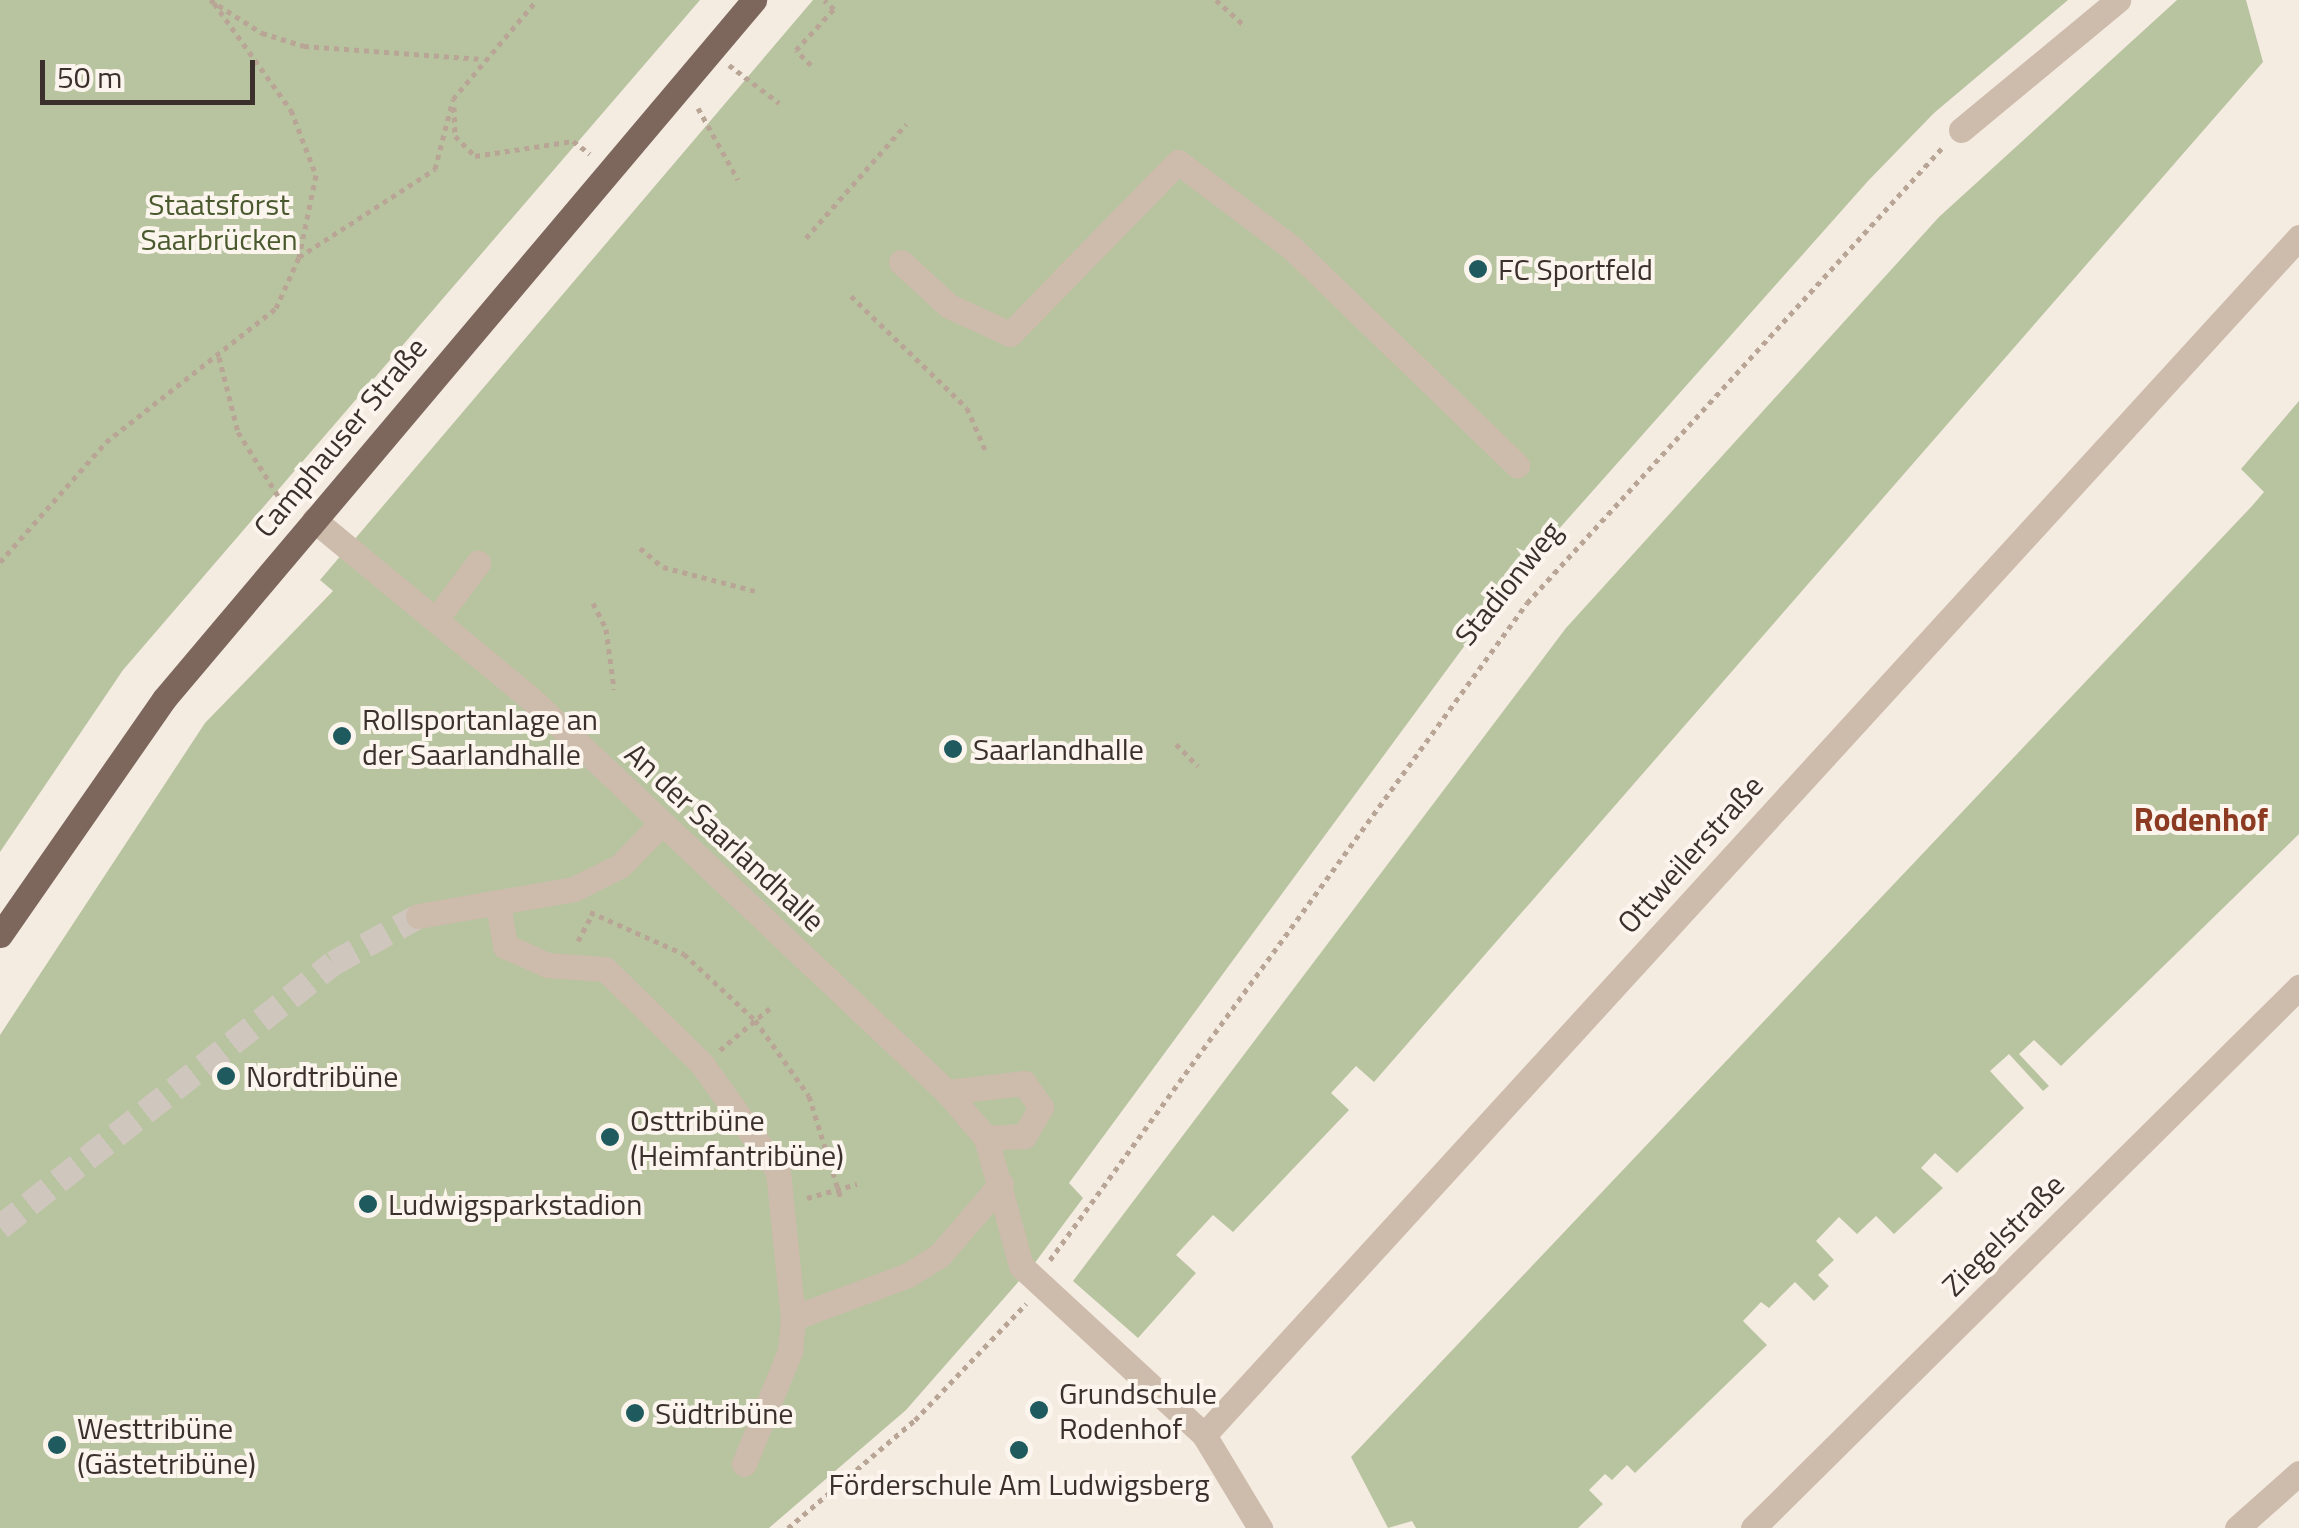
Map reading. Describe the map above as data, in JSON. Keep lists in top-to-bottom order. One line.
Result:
{"streets":{"main road":["Camphauser Straße"],"street":["An der Saarlandhalle","Ottweilerstraße","Ziegelstraße"],"path":["Stadionweg"]},"crossings":[["Camphauser Straße","An der Saarlandhalle"],["Stadionweg","An der Saarlandhalle"],["An der Saarlandhalle","Ottweilerstraße"]],"districts":["Rodenhof"],"parks":["Staatsforst Saarbrücken"],"places":["FC Sportfeld","Rollsportanlage an der Saarlandhalle","Saarlandhalle","Nordtribüne","Osttribüne (Heimfantribüne)","Ludwigsparkstadion","Grundschule Rodenhof","Südtribüne","Westtribüne (Gästetribüne)","Förderschule Am Ludwigsberg"],"scale_bar":"50 m"}
